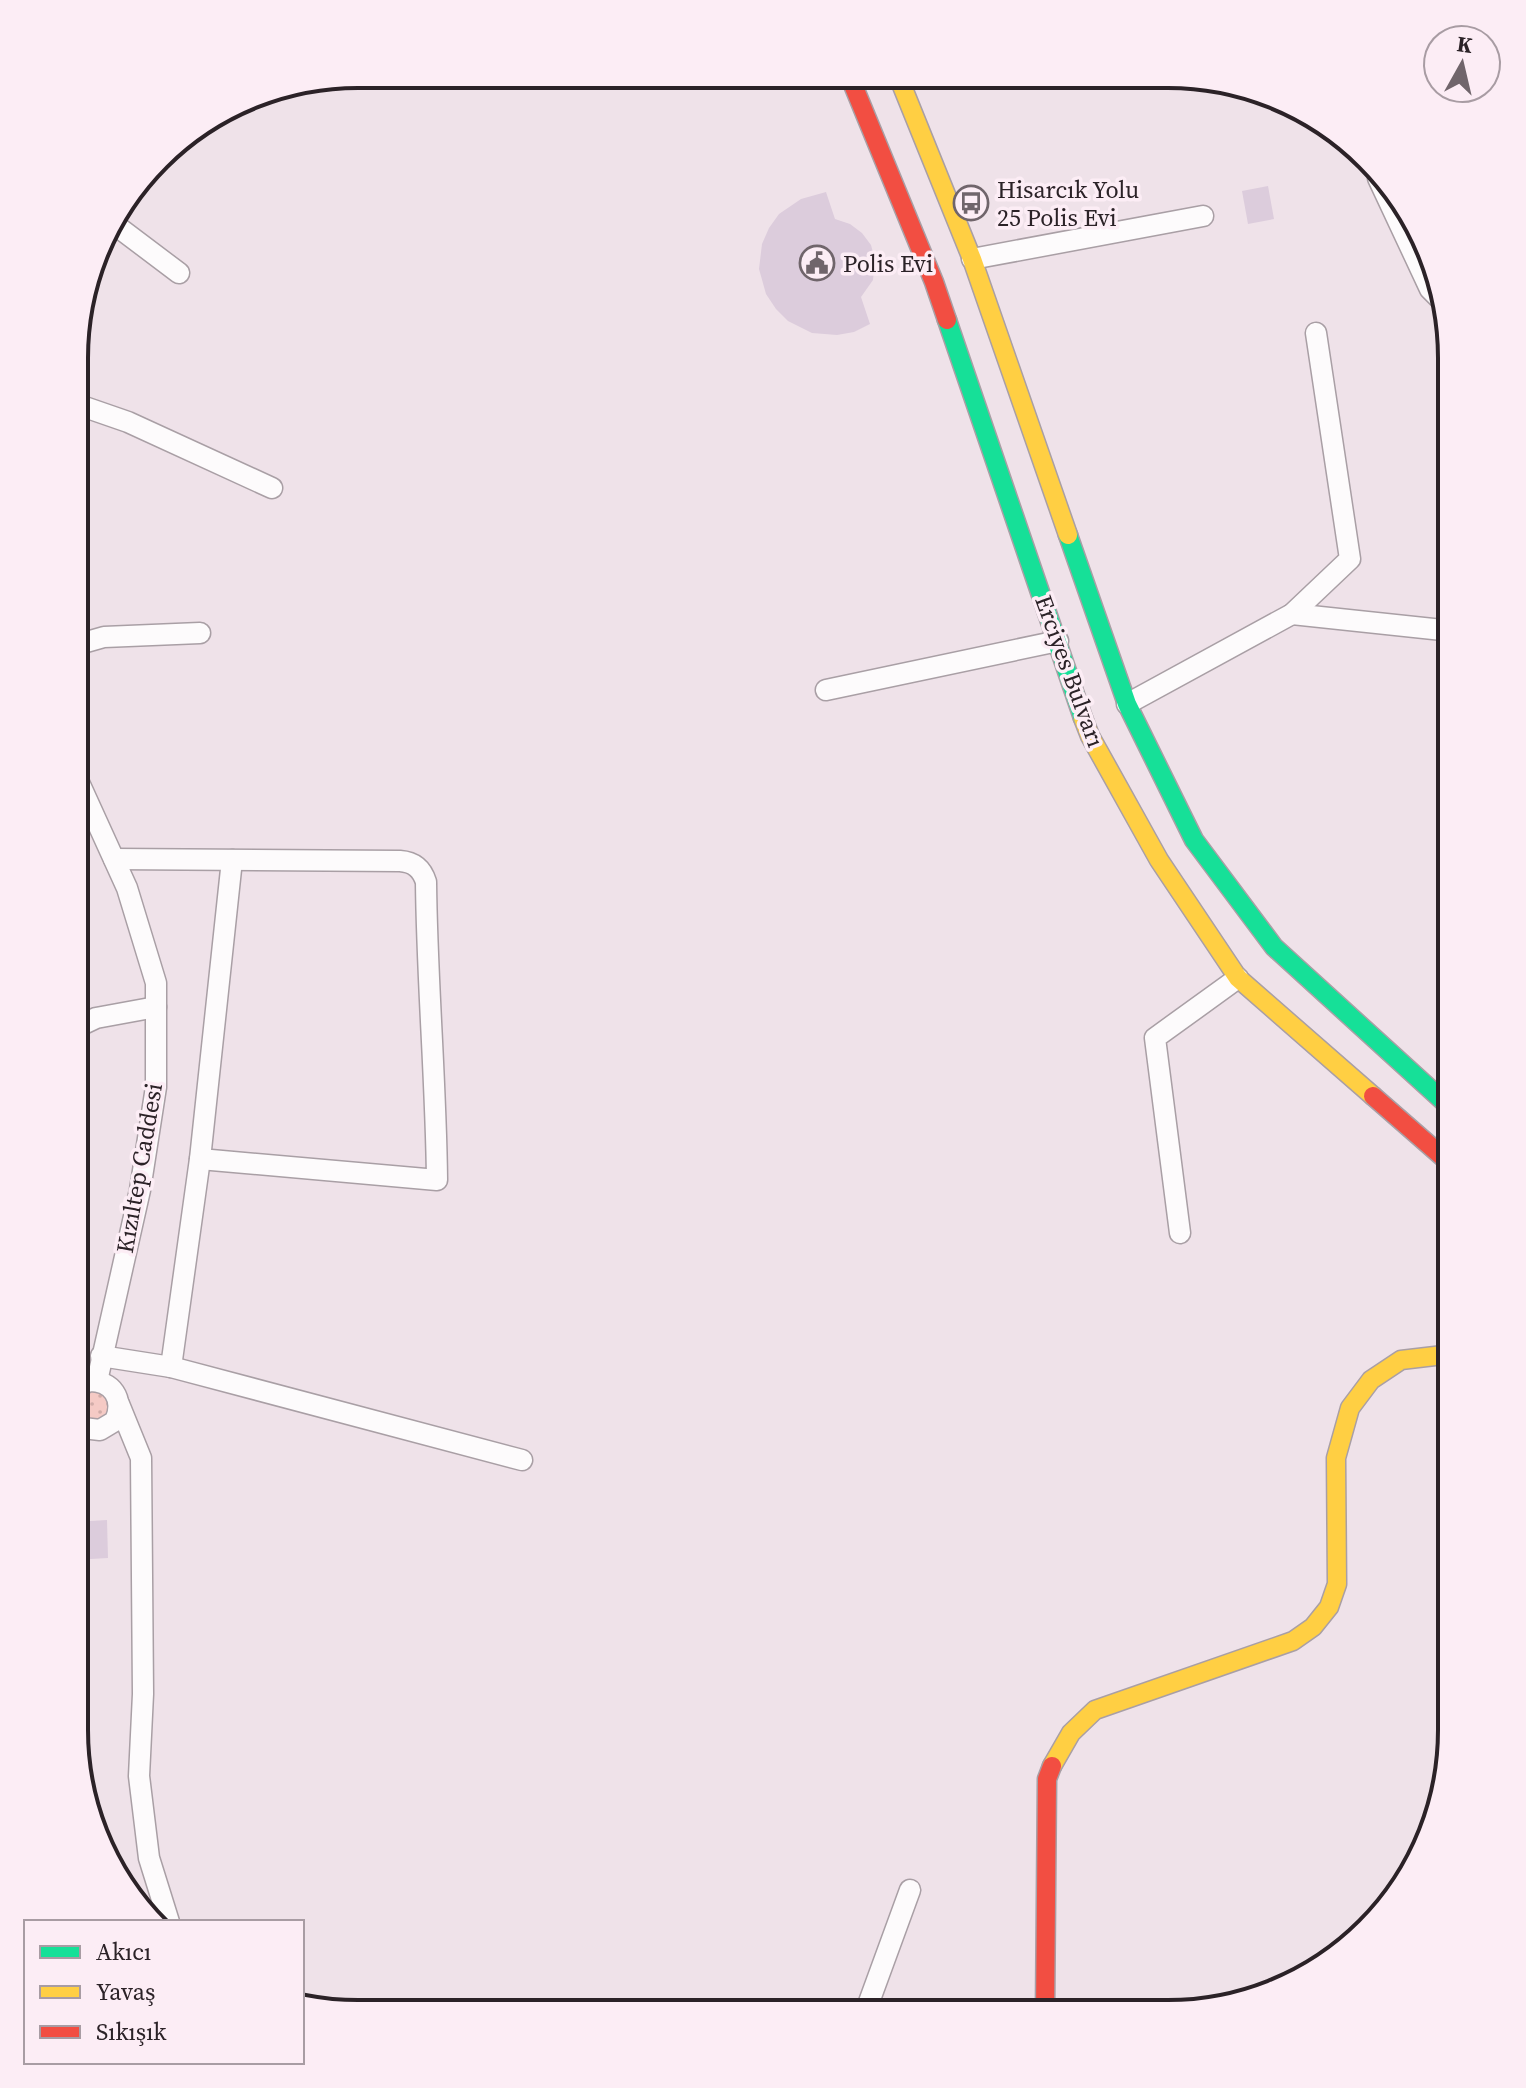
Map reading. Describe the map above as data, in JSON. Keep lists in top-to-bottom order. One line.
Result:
{"streets":{"main road":["Erciyes Bulvarı"],"street":["Kızıltep Caddesi"]},"places":{"bus stop":["Hisarcık Yolu 25 Polis Evi"],"public building":["Polis Evi"]},"legend":["Akıcı","Yavaş","Sıkışık"],"north":"top"}
